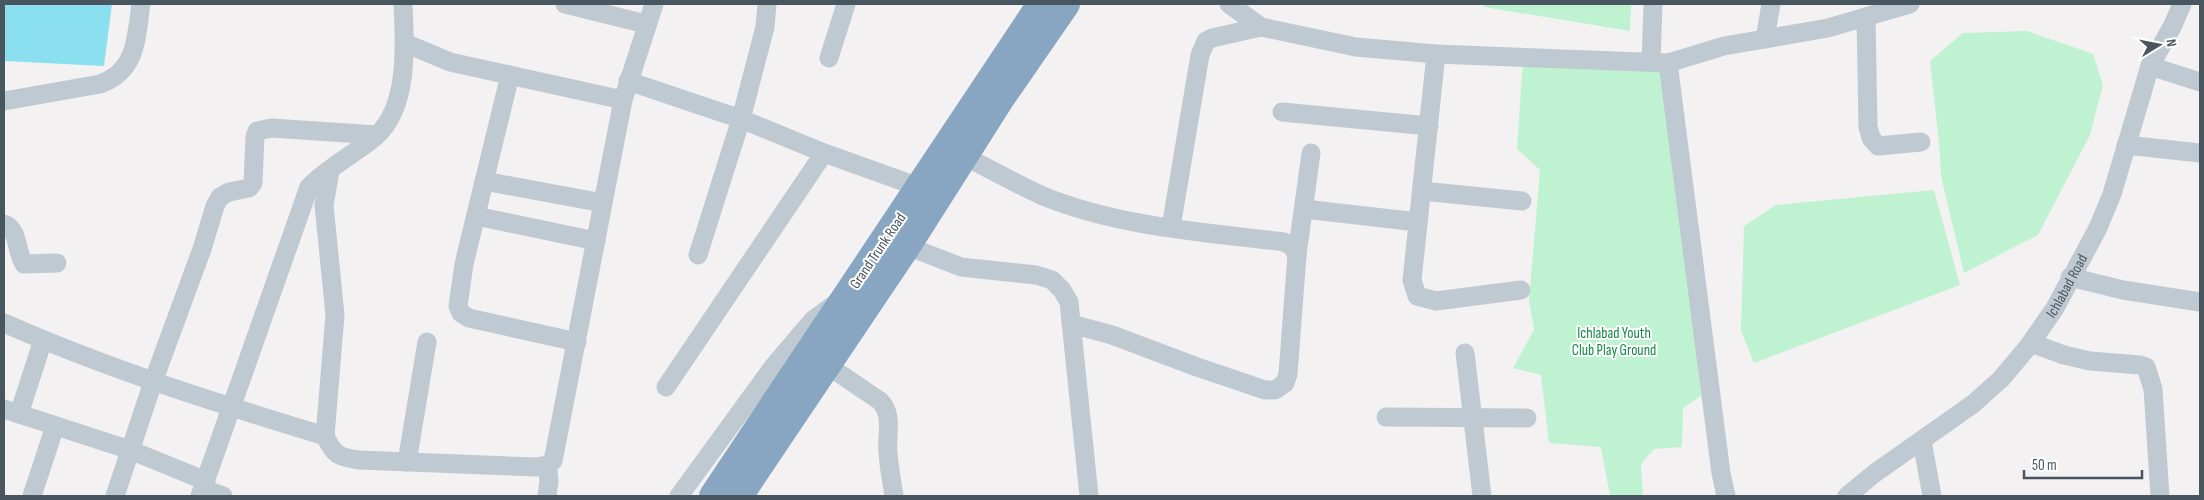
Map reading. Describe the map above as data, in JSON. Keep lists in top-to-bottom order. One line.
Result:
{"streets":{"highway":["Grand Trunk Road"],"street":["Ichlabad Road"]},"parks":["Ichlabad Youth Club Play Ground"],"scale_bar":"50 m","north":"right"}
